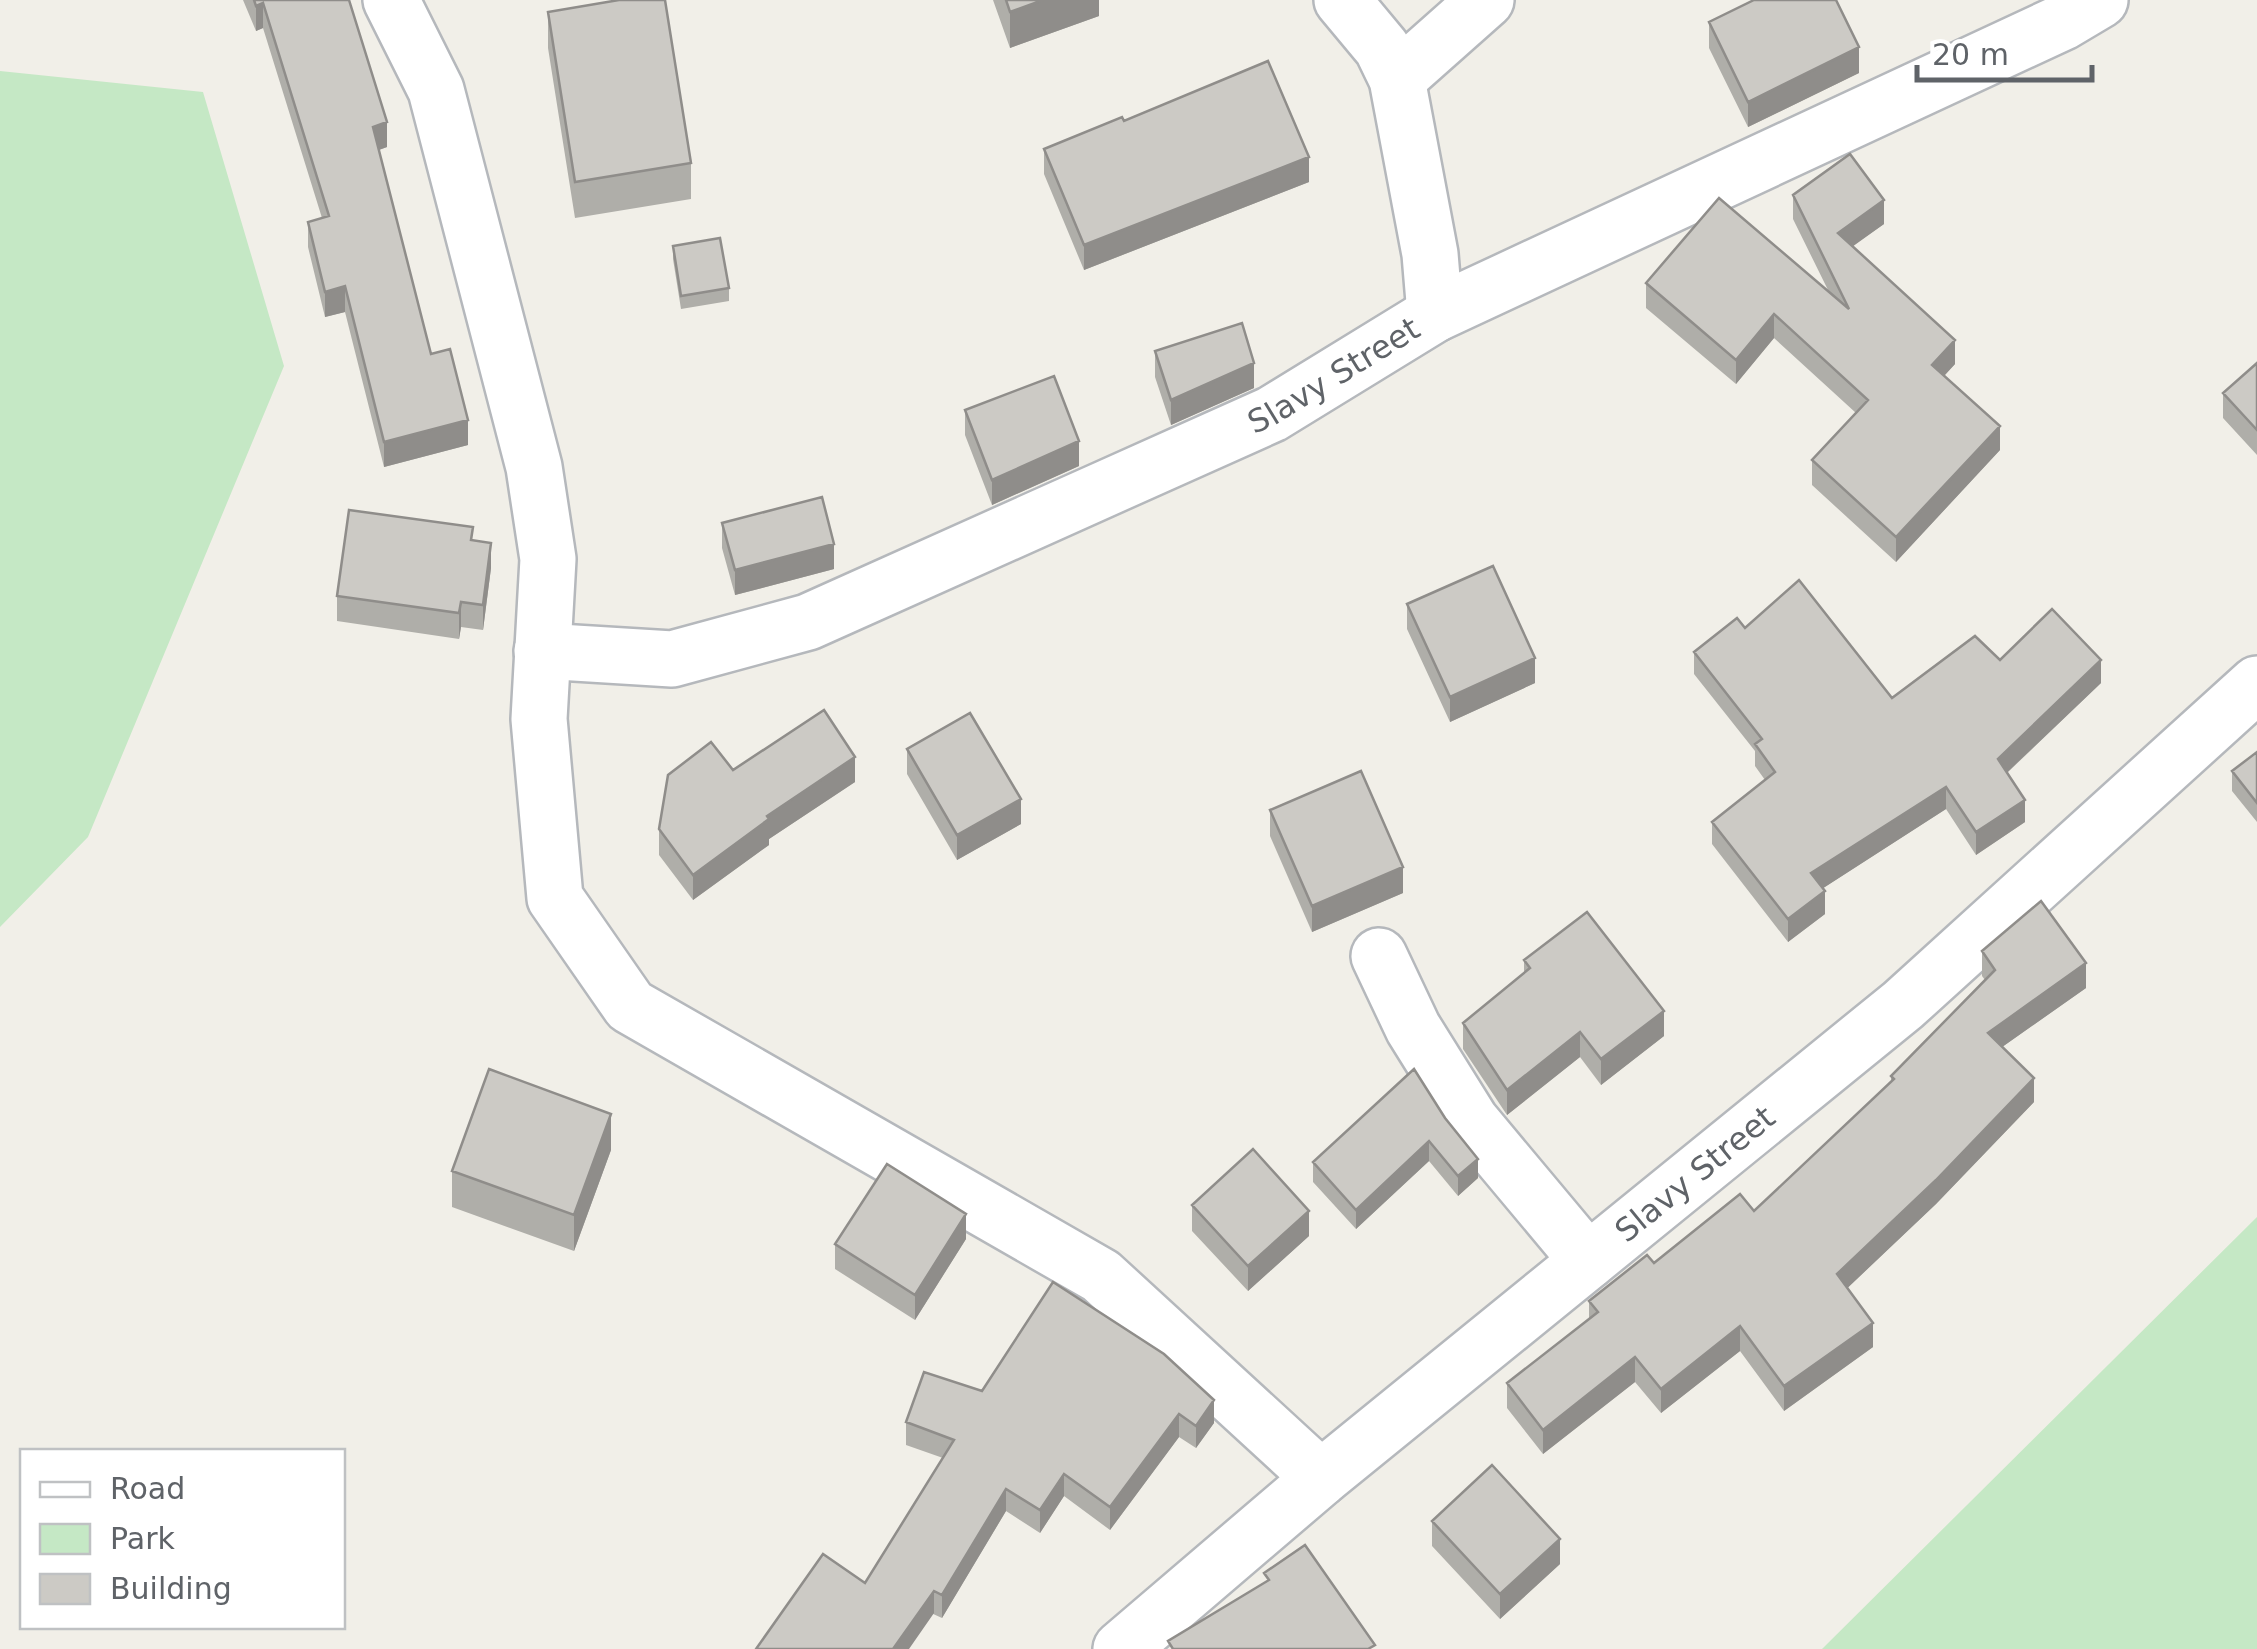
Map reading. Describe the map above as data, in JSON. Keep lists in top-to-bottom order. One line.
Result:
{"streets":{"street":["Slavy Street"]},"legend":["Road","Park","Building"],"scale_bar":"20 m"}
